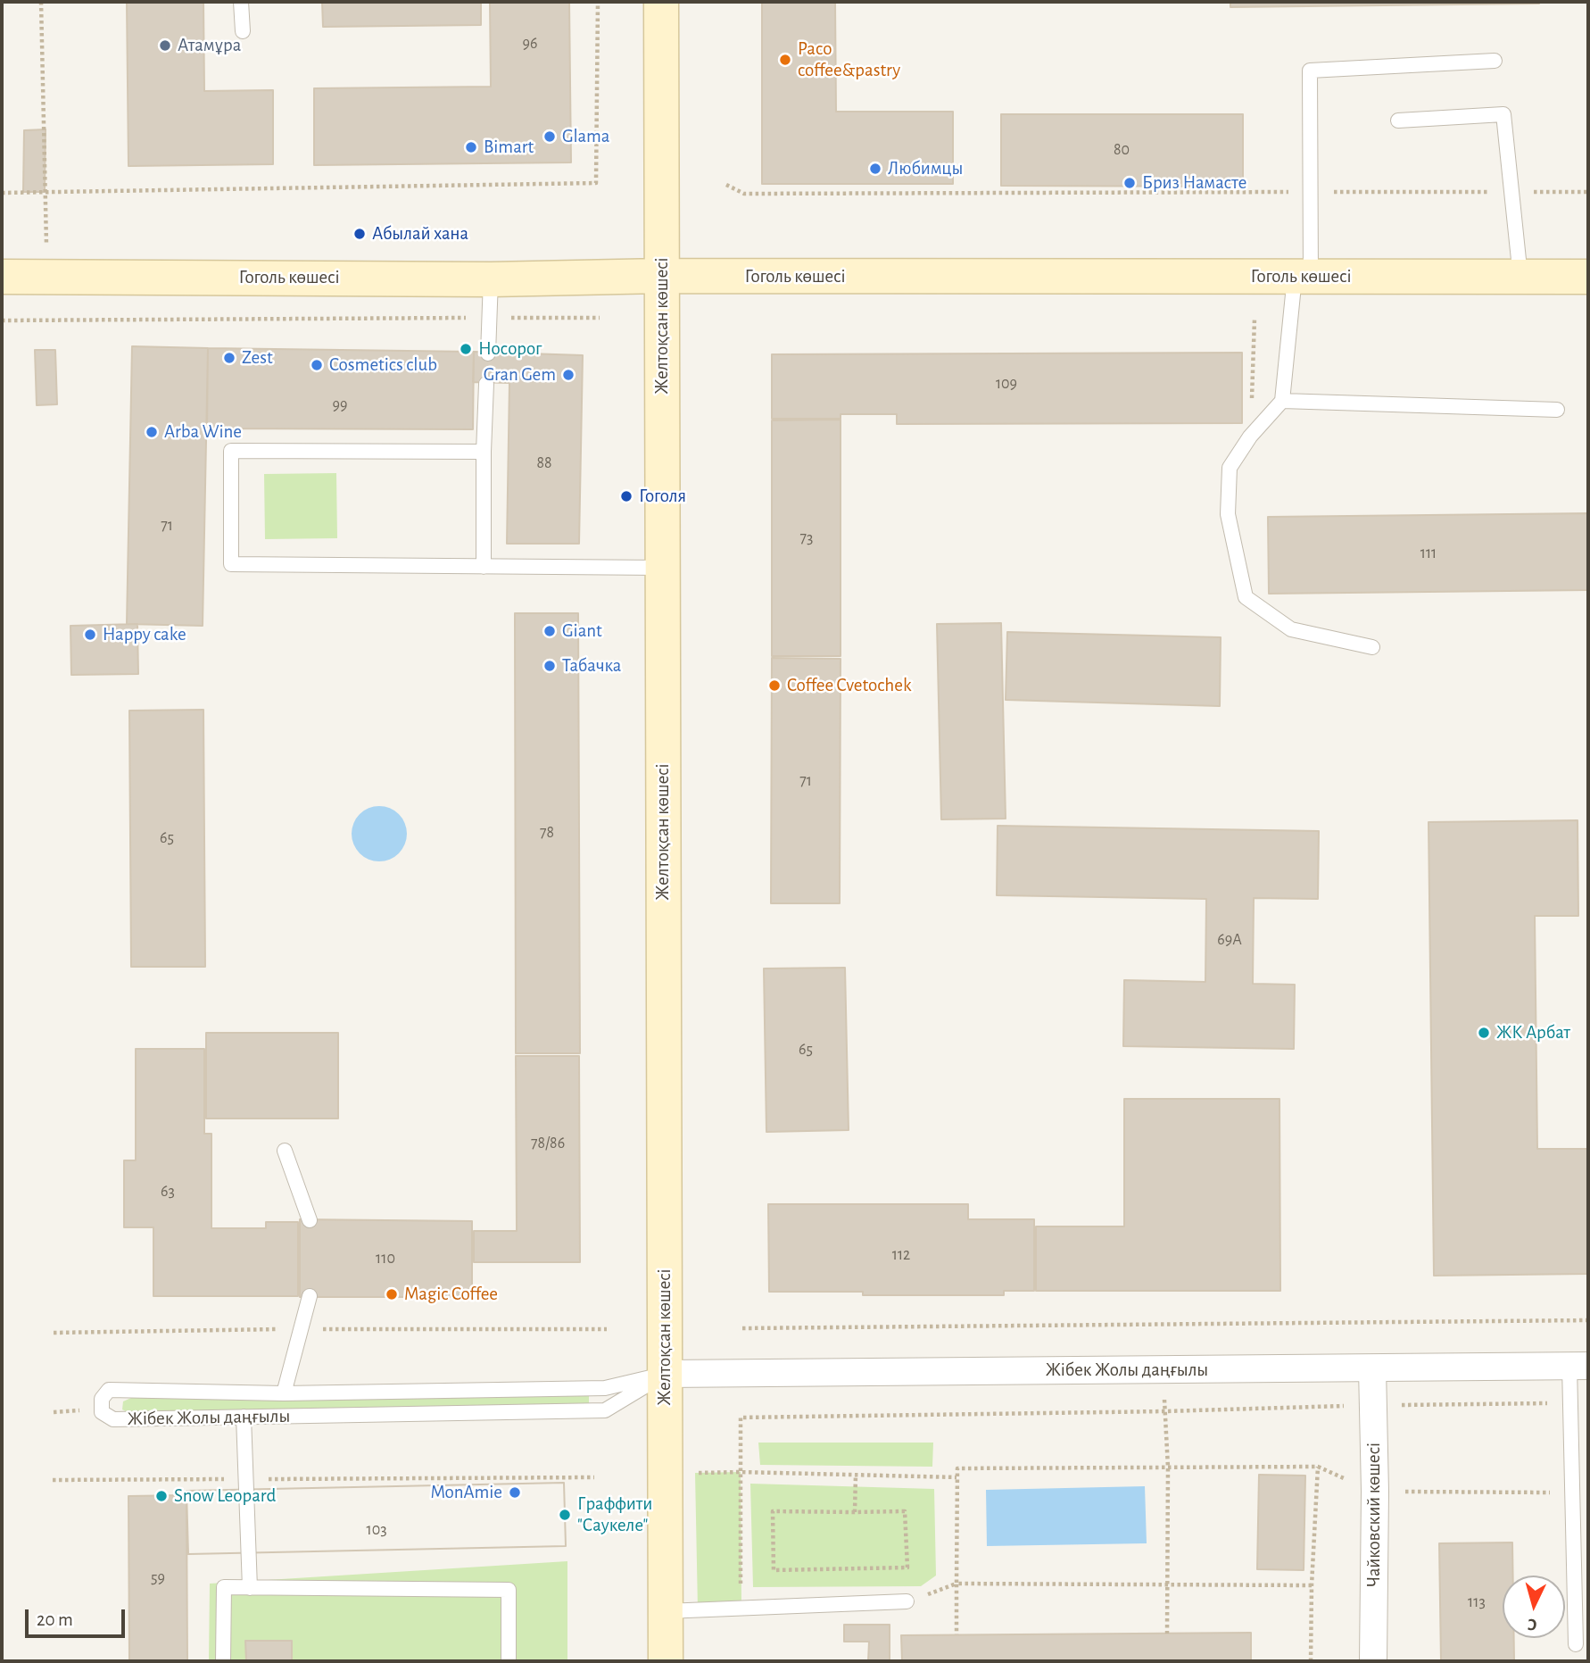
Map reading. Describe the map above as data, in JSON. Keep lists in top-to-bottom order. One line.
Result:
{"streets":{"main road":["Гоголь көшесі","Желтоқсан көшесі"],"street":["Жібек Жолы даңғылы","Чайковский көшесі"]},"crossings":[["Гоголь көшесі","Желтоқсан көшесі"],["Желтоқсан көшесі","Жібек Жолы даңғылы"],["Жібек Жолы даңғылы","Чайковский көшесі"]],"places":["Атамұра","Paco coffee&pastry","Glama","Bimart","Любимцы","Бриз Намасте","Абылай хана","Носорог","Zest","Cosmetics club","Gran Gem","Arba Wine","Гоголя","Giant","Happy cake","Табачка","Coffee Cvetochek","ЖК Арбат","Magic Coffee","MonAmie","Snow Leopard","Граффити \"Саукеле\""],"house_numbers":["96","80","109","99","88","71","73","111","71","78","65","69А","65","78/86","63","112","110","103","59","113"],"scale_bar":"20 m","north":"bottom"}
